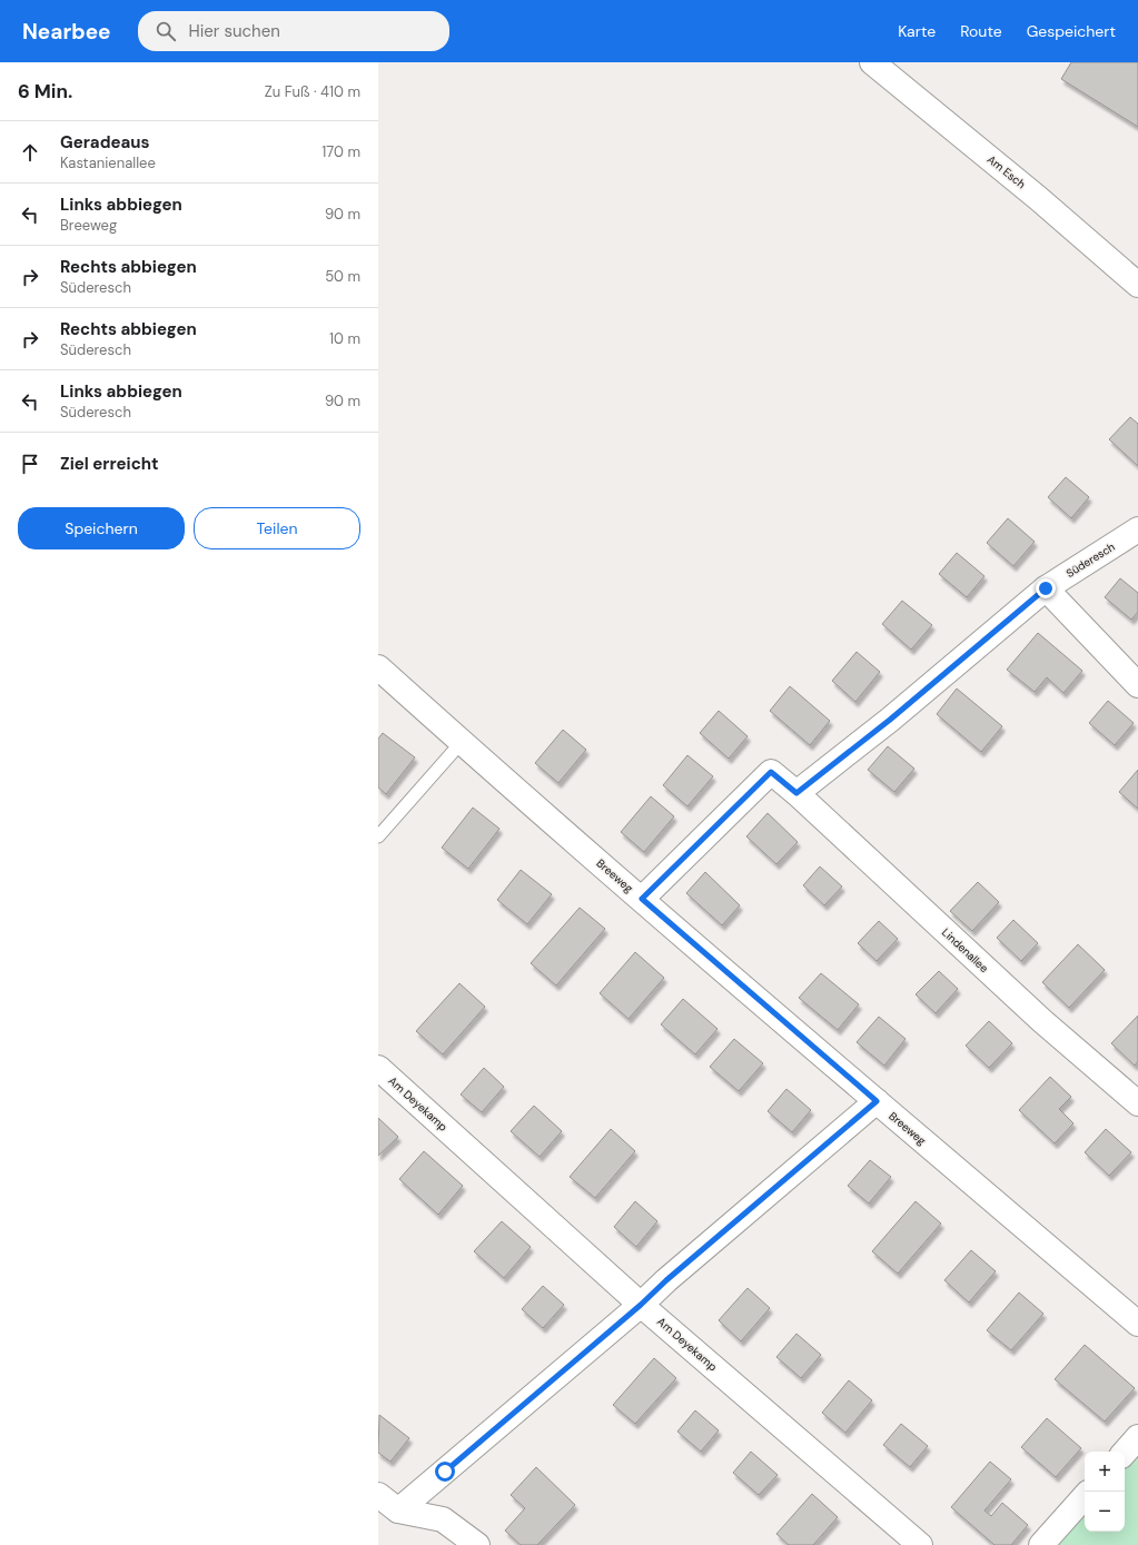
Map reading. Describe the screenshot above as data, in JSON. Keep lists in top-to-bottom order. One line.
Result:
{"streets":{"street":["Am Esch","Süderesch","Breeweg","Lindenallee","Am Deyekamp"]},"crossings":[["Süderesch","Lindenallee"]],"page":{"header":"Nearbee","search":"Hier suchen","nav":["Karte","Route","Gespeichert"],"heading":["6 Min.","Zu Fuß · 410 m"],"list":[["Geradeaus","Kastanienallee","170 m"],["Links abbiegen","Breeweg","90 m"],["Rechts abbiegen","Süderesch","50 m"],["Rechts abbiegen","Süderesch","10 m"],["Links abbiegen","Süderesch","90 m"],"Ziel erreicht"],"buttons":["Speichern","Teilen"],"map_buttons":["+","−"]}}
